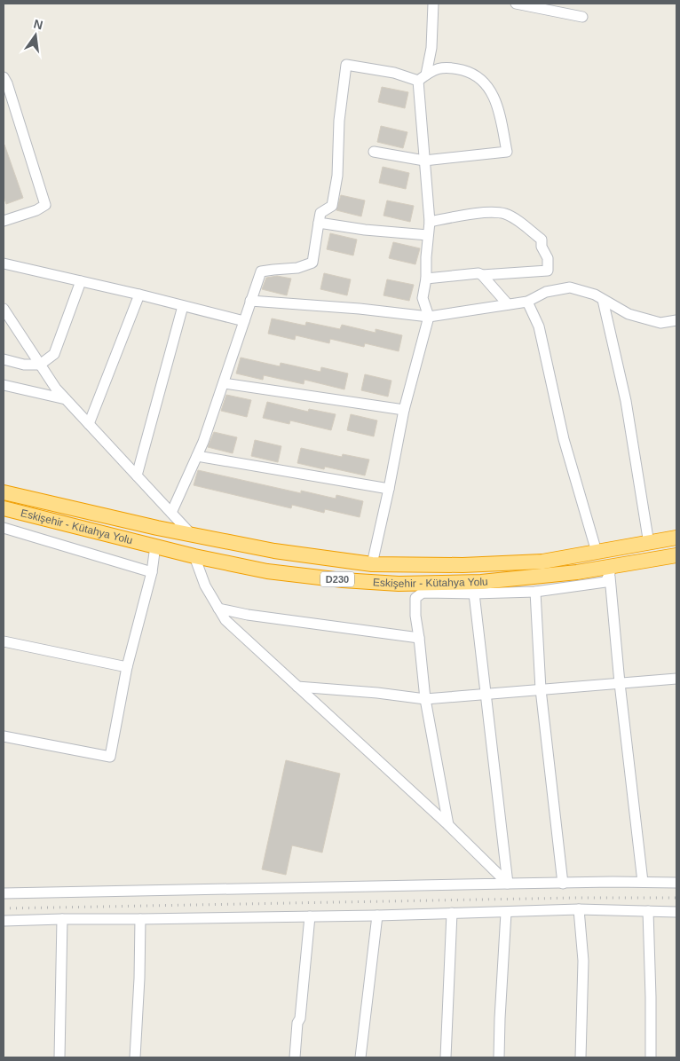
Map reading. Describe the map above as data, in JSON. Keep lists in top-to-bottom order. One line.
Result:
{"streets":{"highway":["Eskişehir - Kütahya Yolu","D230"]},"north":"top"}
